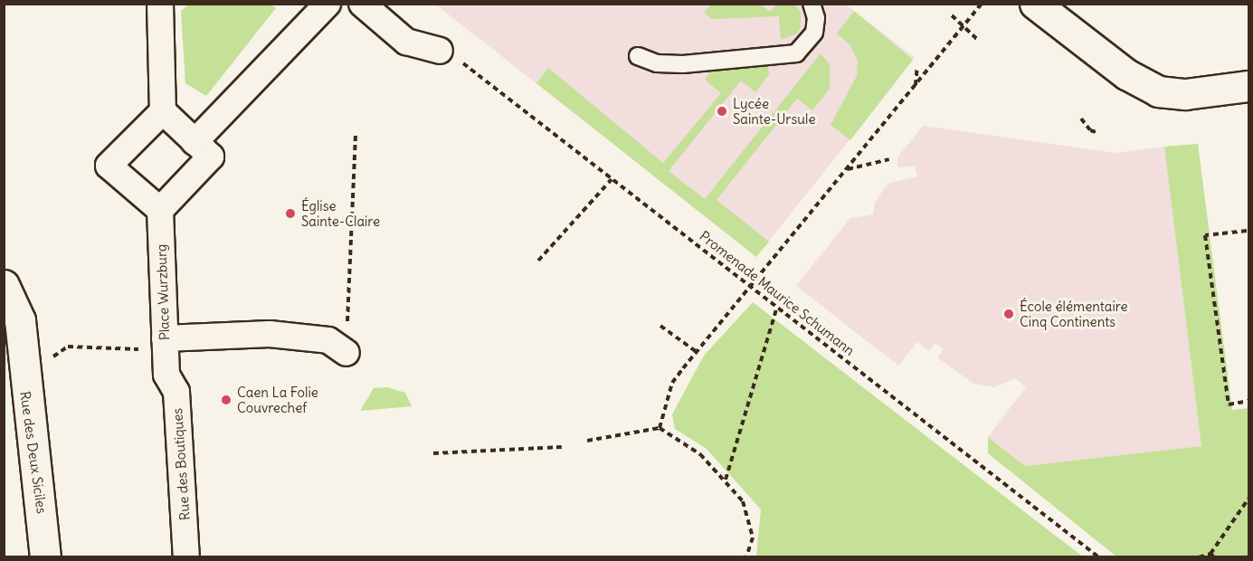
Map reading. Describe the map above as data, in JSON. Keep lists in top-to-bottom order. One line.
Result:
{"streets":{"street":["Place Wurzburg","Rue des Deux Siciles","Rue des Boutiques"],"path":["Promenade Maurice Schumann"]},"crossings":[["Place Wurzburg","Rue des Boutiques"]],"places":["Lycée Sainte-Ursule","Église Sainte-Claire","École élémentaire Cinq Continents","Caen La Folie Couvrechef"]}
